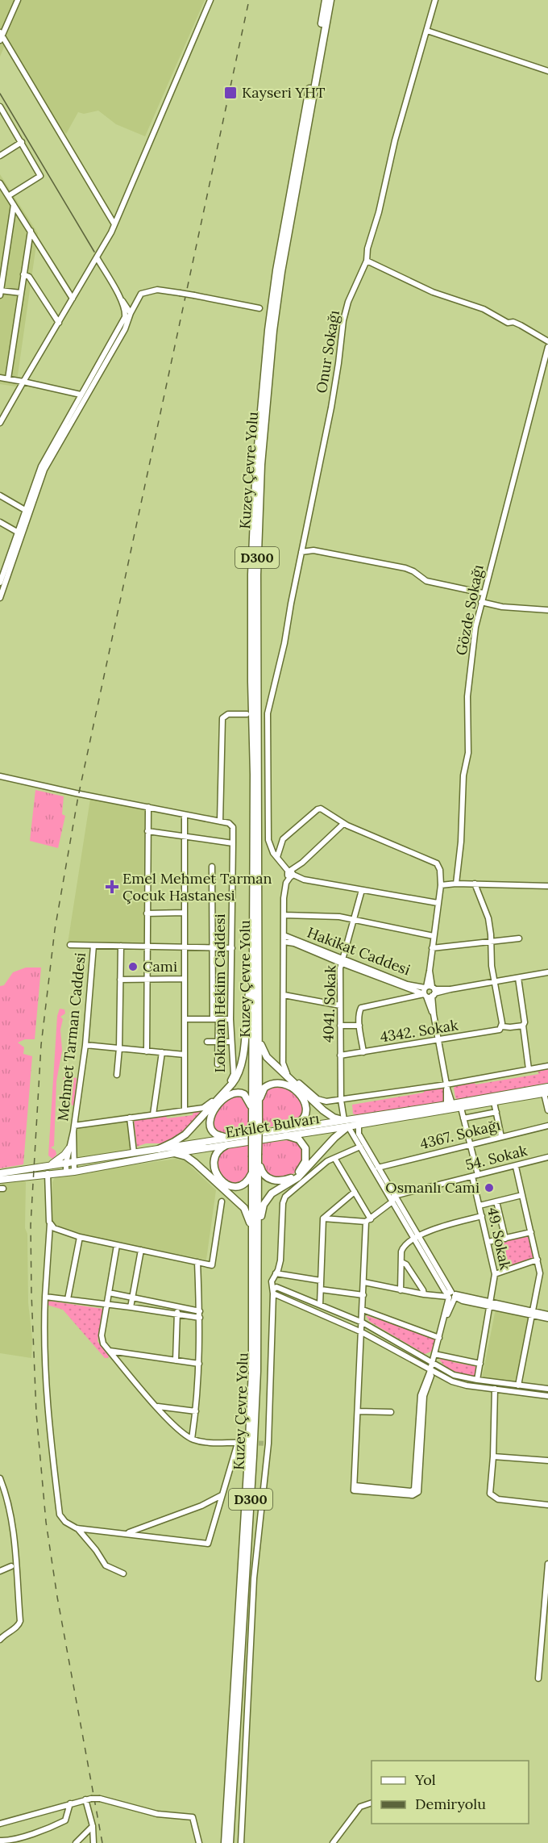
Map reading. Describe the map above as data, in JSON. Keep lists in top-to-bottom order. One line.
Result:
{"streets":{"highway":["Kuzey Çevre Yolu","D300"],"main road":["Erkilet Bulvarı"],"street":["Onur Sokağı","Gözde Sokağı","Hakikat Caddesi","Lokman Hekim Caddesi","4041. Sokak","4342. Sokak","Mehmet Tarman Caddesi","4367. Sokağı","54. Sokak","49. Sokak"]},"crossings":[["Hakikat Caddesi","4041. Sokak"],["Lokman Hekim Caddesi","Mehmet Tarman Caddesi"],["4041. Sokak","4342. Sokak"],["4041. Sokak","Erkilet Bulvarı"],["4041. Sokak","54. Sokak"],["Mehmet Tarman Caddesi","Erkilet Bulvarı"],["Erkilet Bulvarı","49. Sokak"],["4367. Sokağı","49. Sokak"],["54. Sokak","49. Sokak"]],"places":{"transit":["Kayseri YHT"],"health":["Emel Mehmet Tarman Çocuk Hastanesi"],"other":["Cami","Osmanlı Cami"]},"legend":["Yol","Demiryolu"]}
